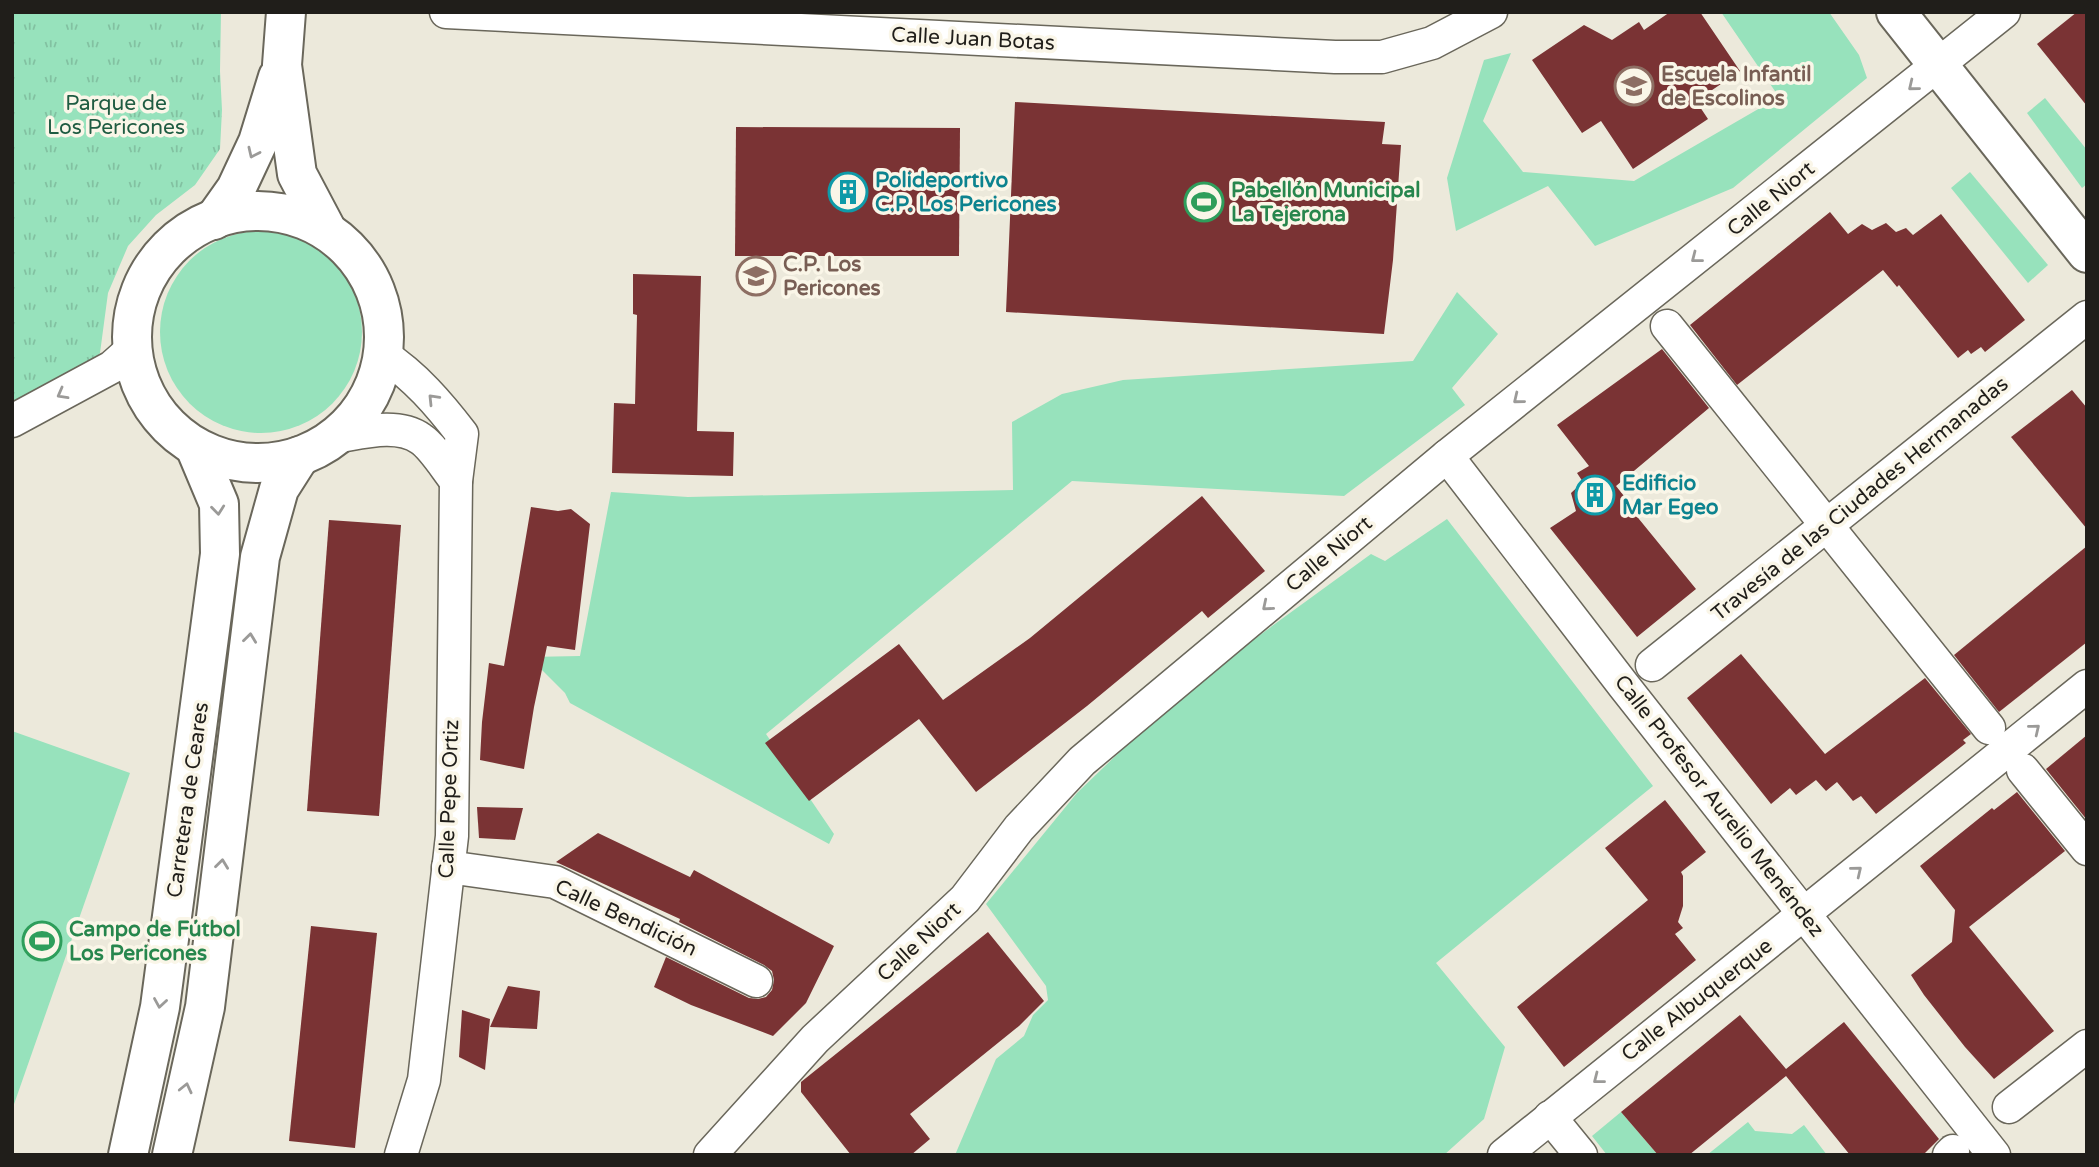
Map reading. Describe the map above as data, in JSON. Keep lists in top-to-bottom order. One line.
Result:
{"streets":{"main road":["Carretera de Ceares"],"street":["Calle Juan Botas","Calle Niort","Travesía de las Ciudades Hermanadas","Calle Pepe Ortiz","Calle Profesor Aurelio Menéndez","Calle Bendición","Calle Albuquerque"]},"crossings":[["Calle Niort","Calle Profesor Aurelio Menéndez"],["Calle Pepe Ortiz","Calle Bendición"],["Calle Profesor Aurelio Menéndez","Calle Albuquerque"]],"one_way":["Calle Niort"],"parks":["Parque de Los Pericones"],"places":{"school or university":["Escuela Infantil de Escolinos","C.P. Los Pericones"],"building":["Polideportivo C.P. Los Pericones","Edificio Mar Egeo"],"sports":["Pabellón Municipal La Tejerona","Campo de Fútbol Los Pericones"]}}
